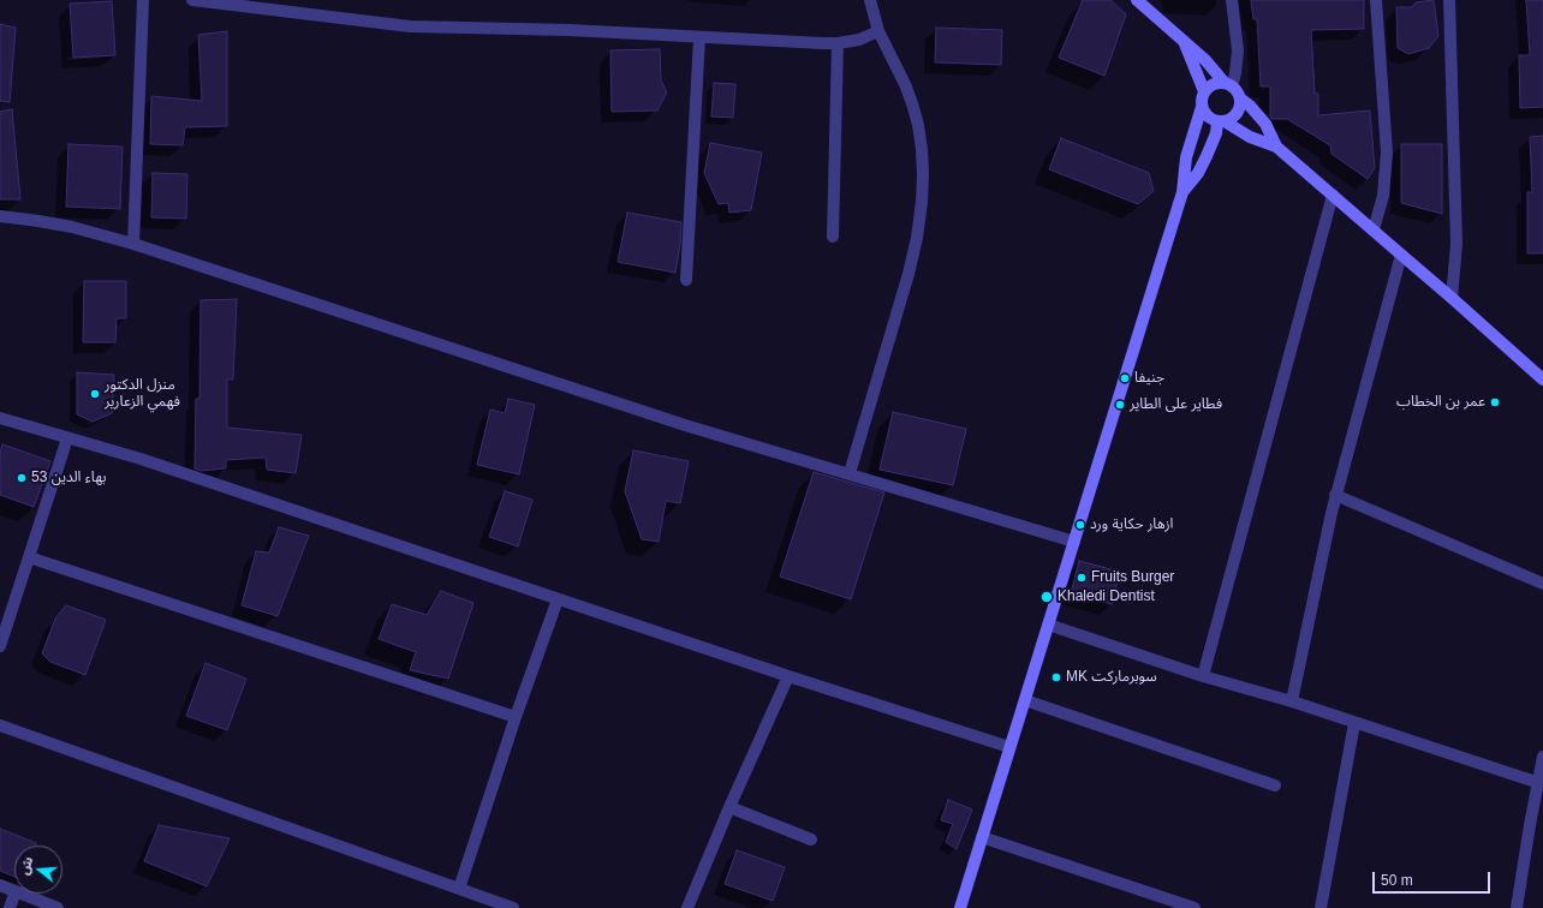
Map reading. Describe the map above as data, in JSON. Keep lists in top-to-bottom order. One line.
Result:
{"places":["جنيفا","منزل الدكتور فهمي الزعارير","عمر بن الخطاب","فطاير على الطاير","بهاء الدين 53","ازهار حكاية ورد","Fruits Burger","Khaledi Dentist","MK سوبرماركت"],"scale_bar":"50 m","north":"left"}
